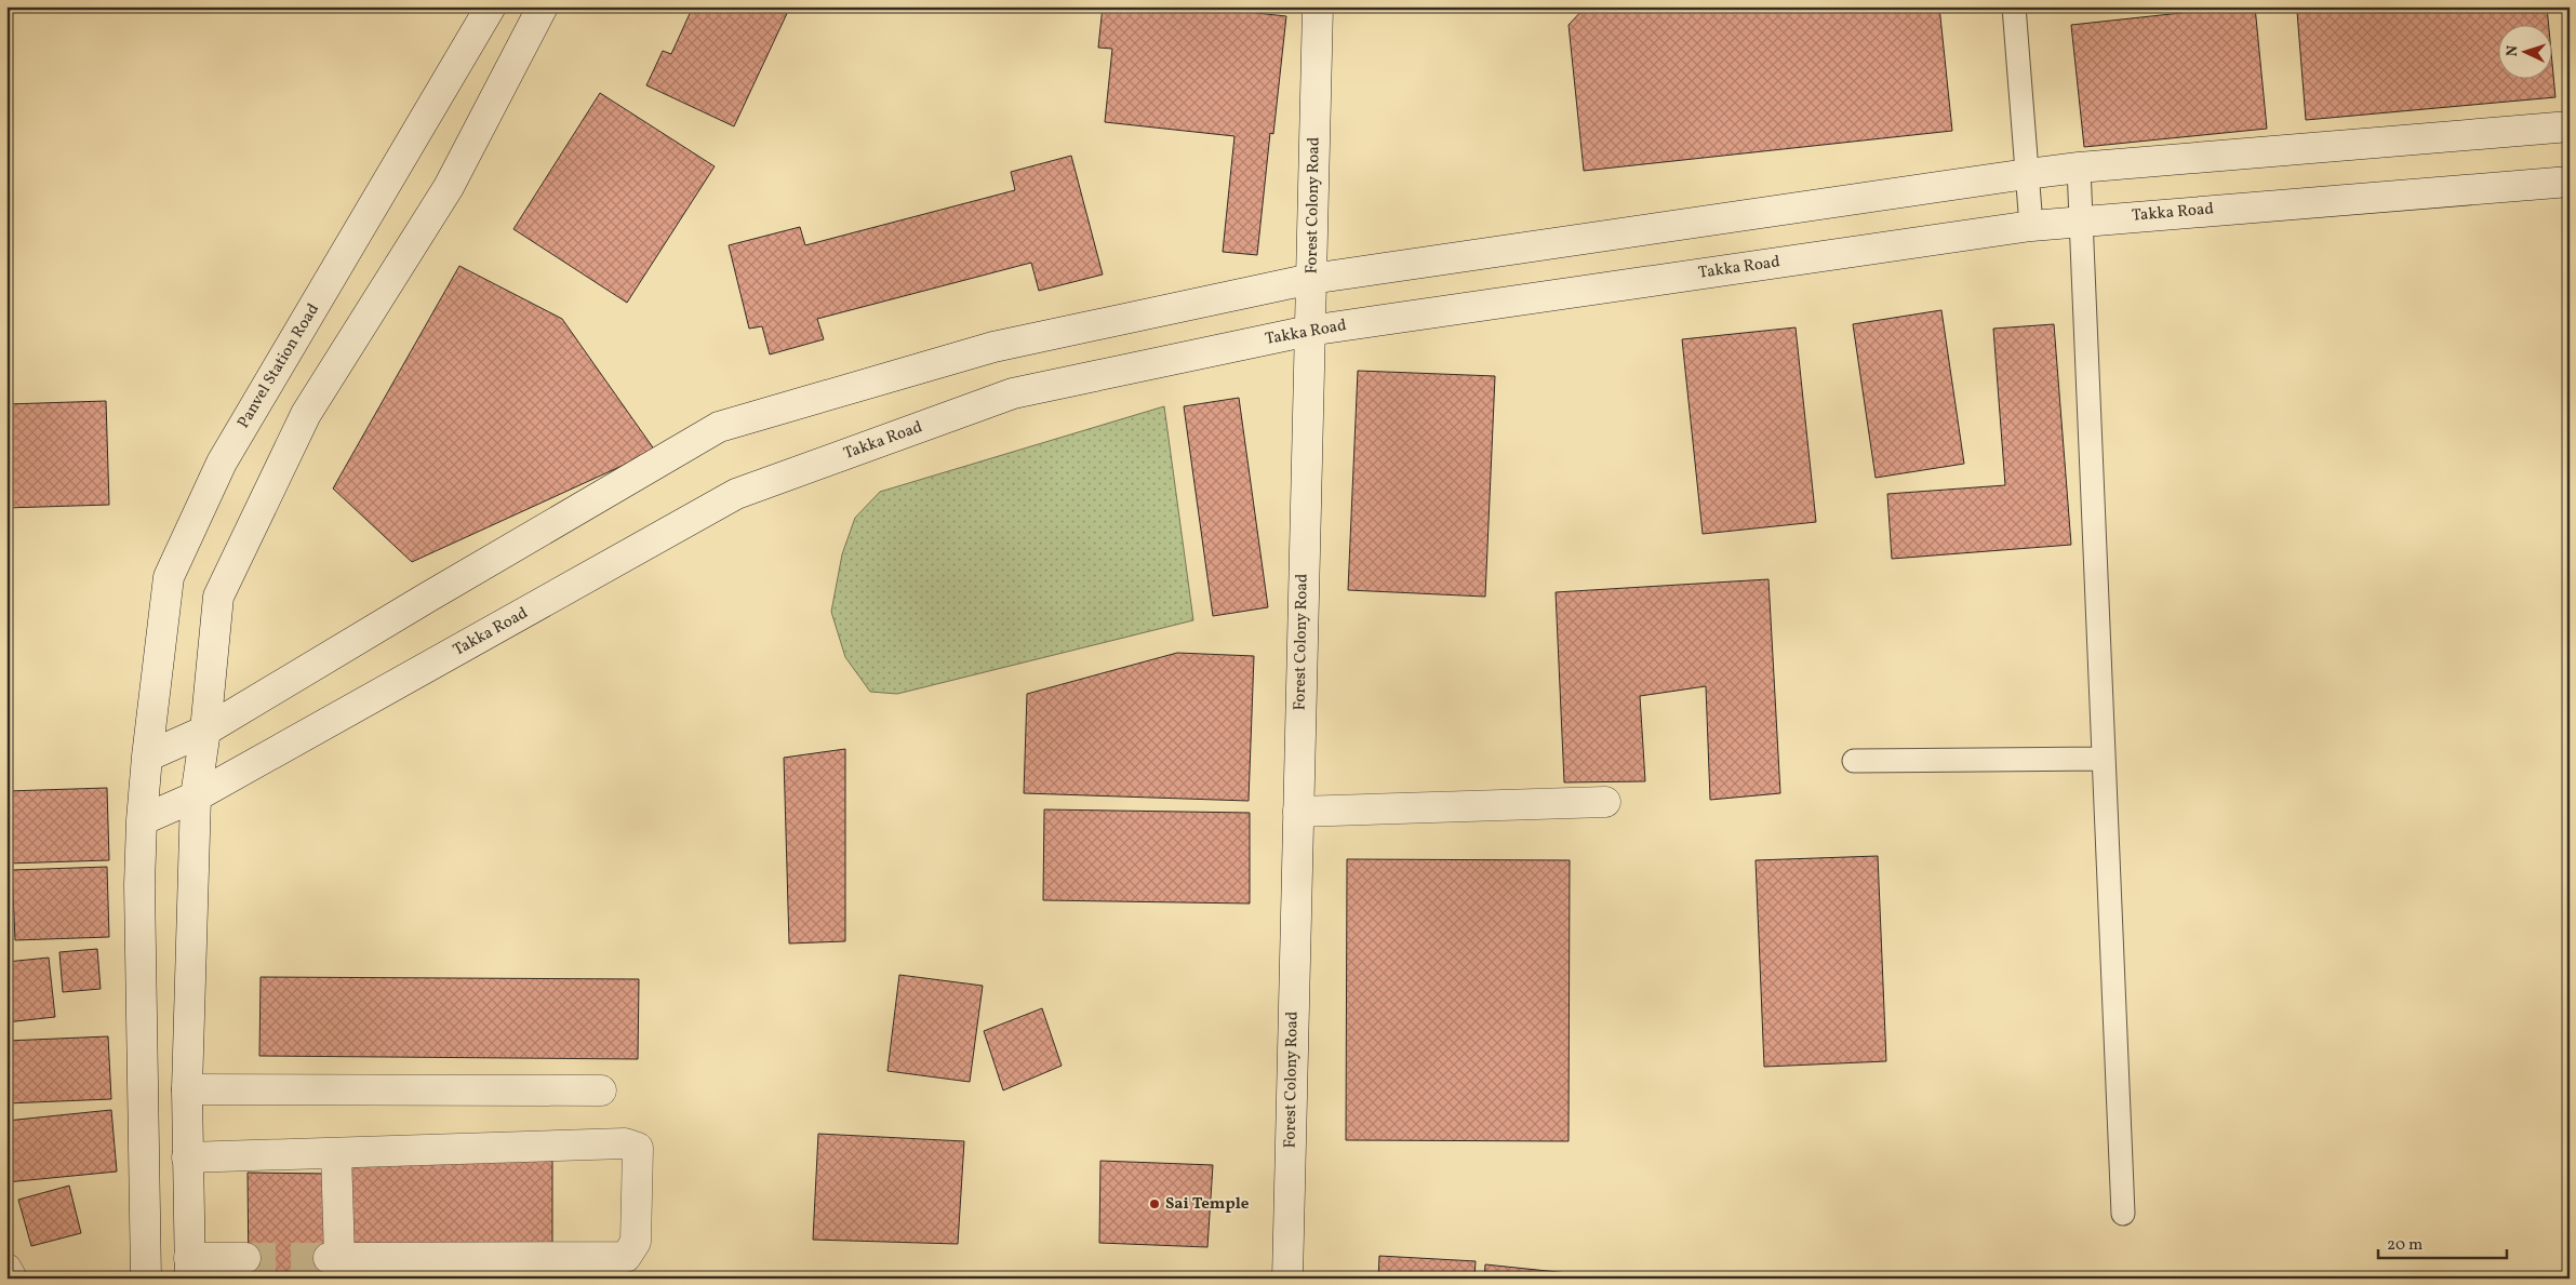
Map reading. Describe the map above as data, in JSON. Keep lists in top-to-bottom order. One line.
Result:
{"streets":{"street":["Forest Colony Road","Takka Road","Panvel Station Road"]},"crossings":[["Forest Colony Road","Takka Road"],["Takka Road","Panvel Station Road"]],"places":["Sai Temple"],"scale_bar":"20 m","north":"left"}
